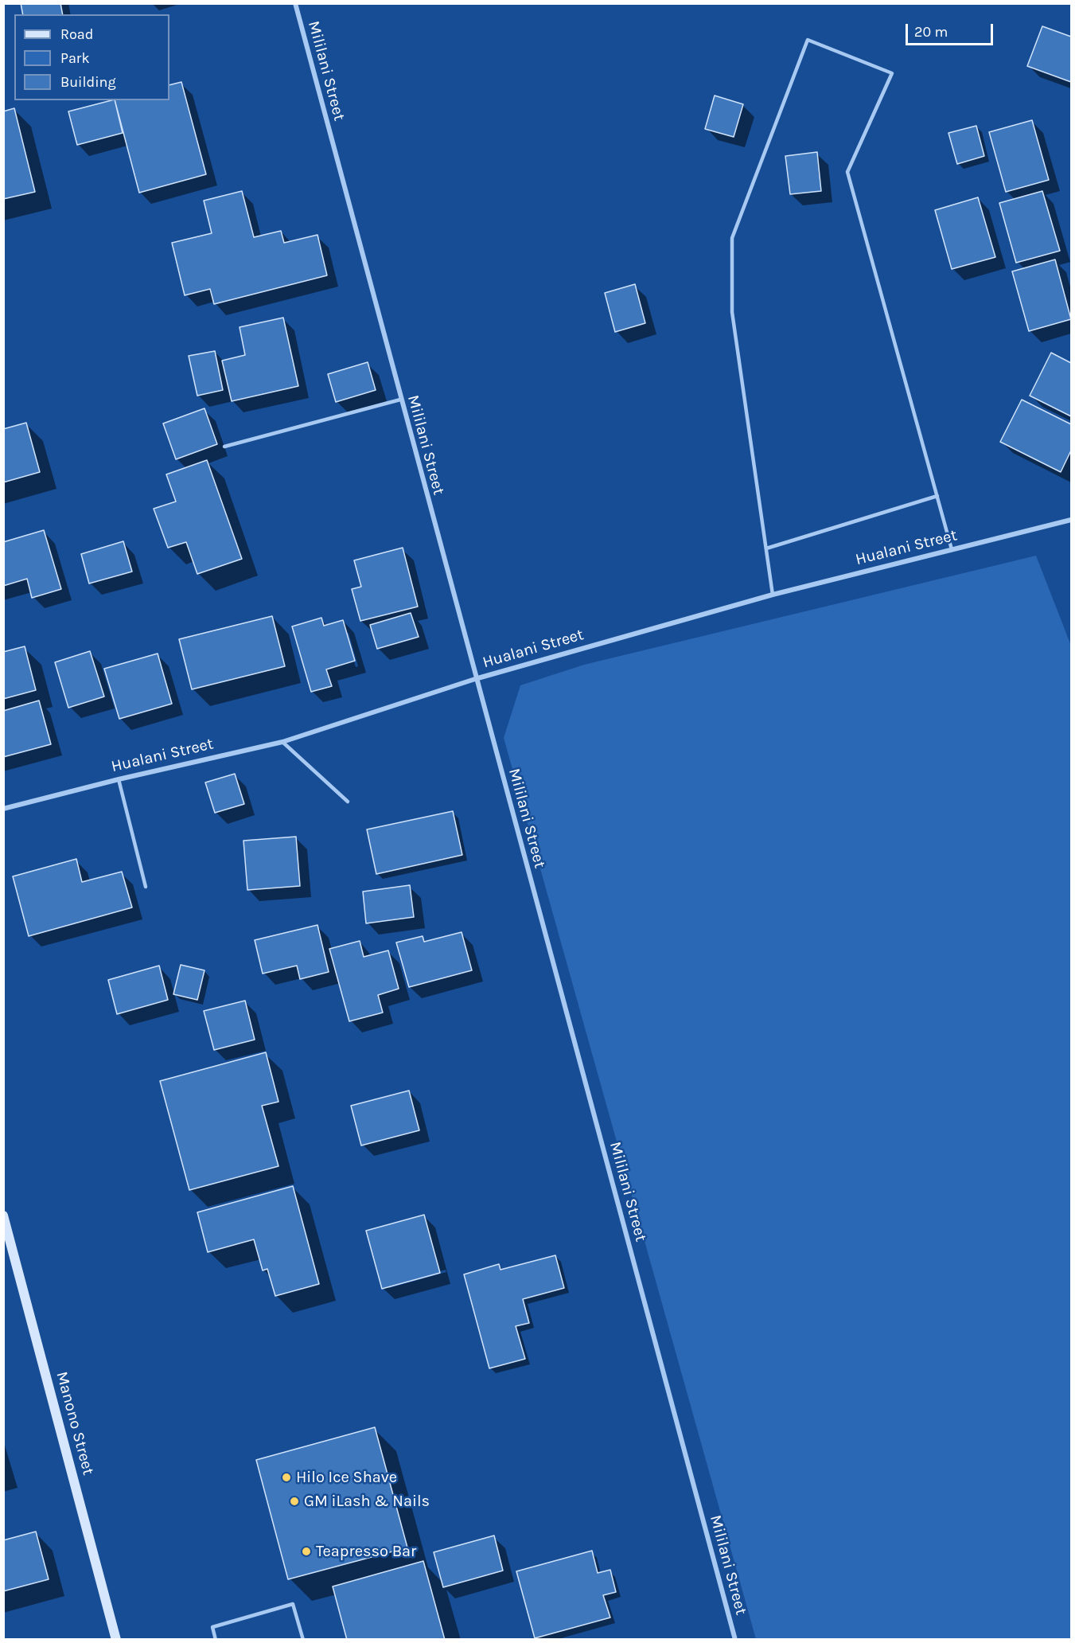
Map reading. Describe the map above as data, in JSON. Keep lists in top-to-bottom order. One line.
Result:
{"streets":{"street":["Mililani Street","Hualani Street","Manono Street"]},"crossings":[["Mililani Street","Hualani Street"]],"places":["Hilo Ice Shave","GM iLash & Nails","Teapresso Bar"],"legend":["Road","Park","Building"],"scale_bar":"20 m"}
